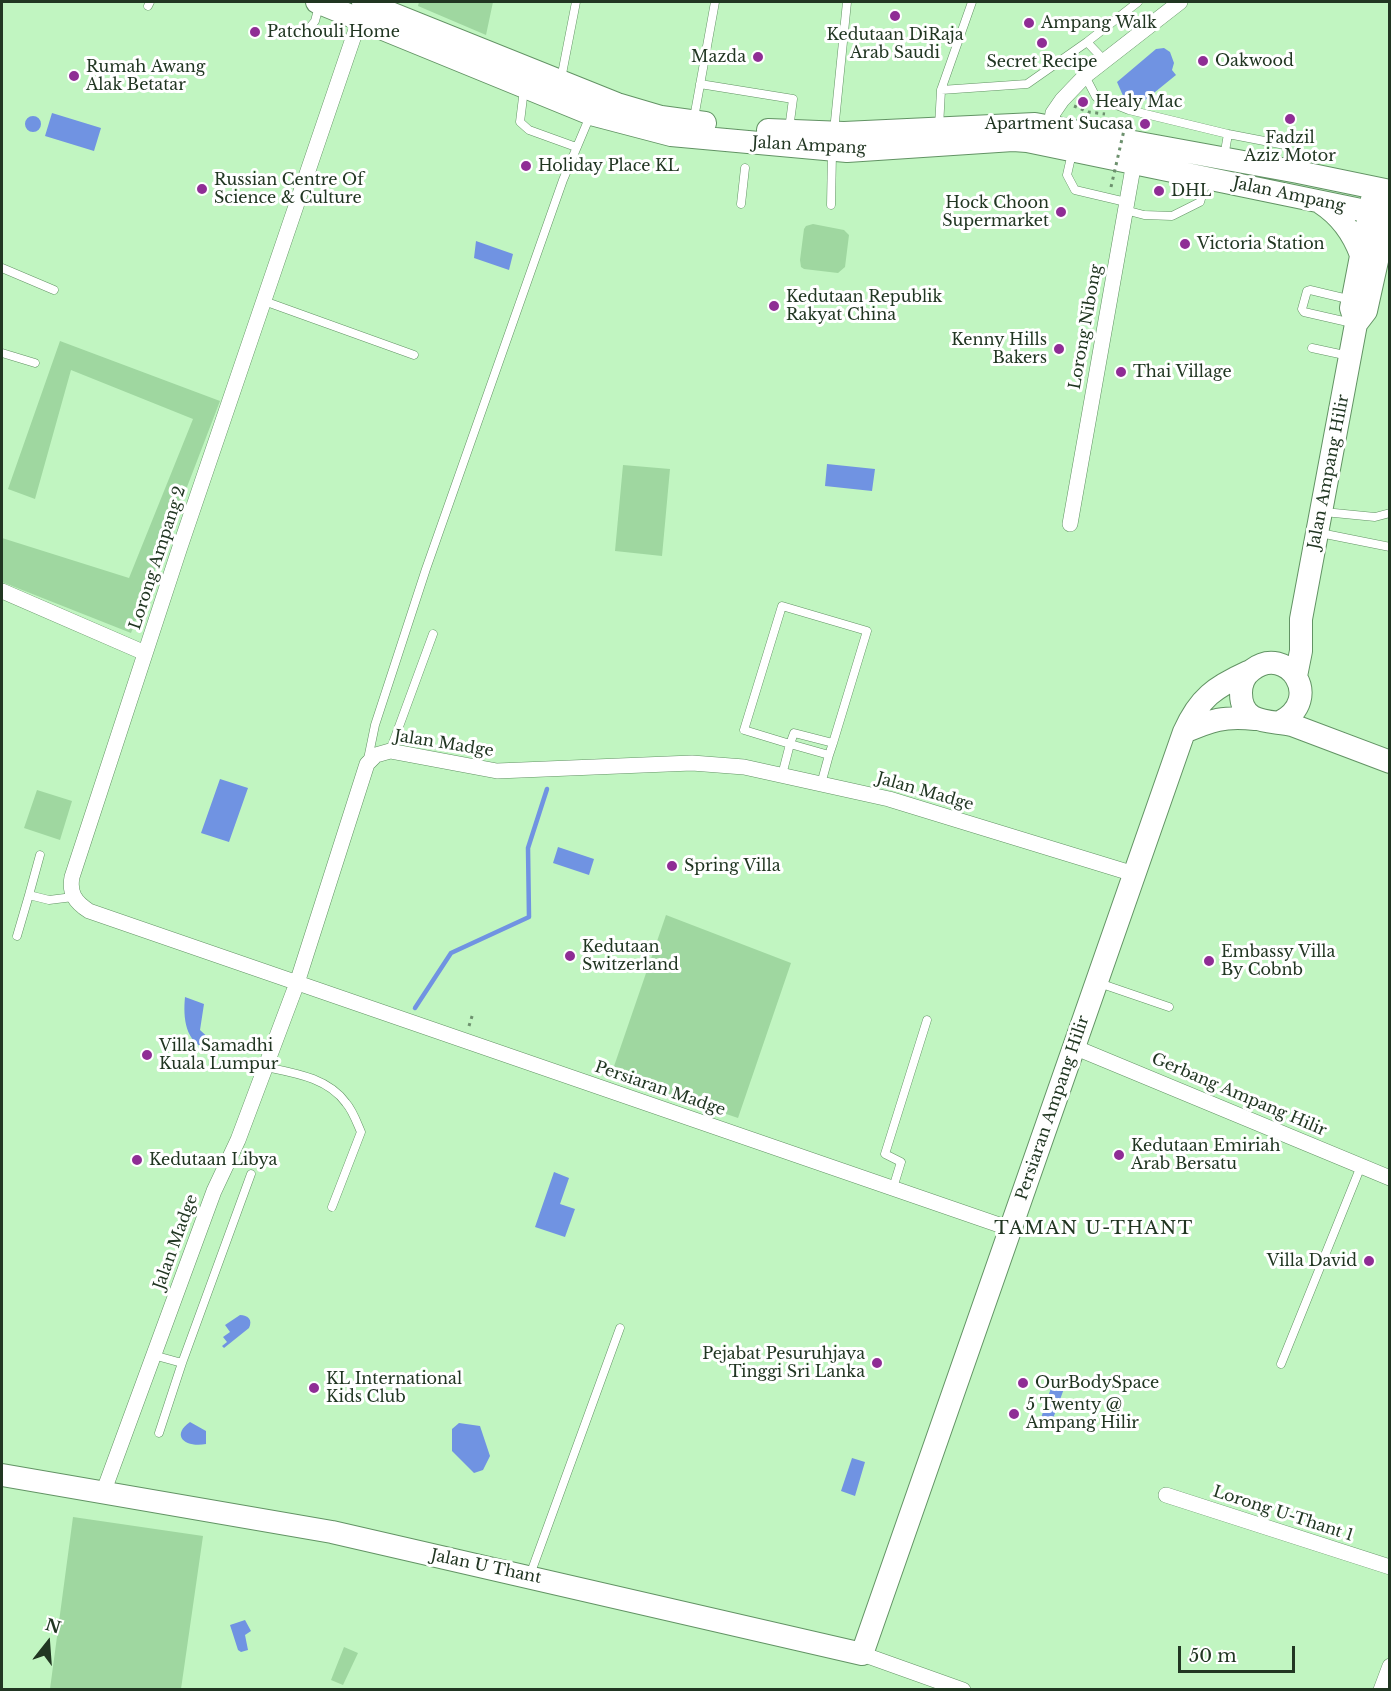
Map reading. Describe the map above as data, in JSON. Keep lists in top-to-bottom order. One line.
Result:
{"streets":{"street":["Jalan Ampang","Lorong Nibong","Jalan Ampang Hilir","Lorong Ampang 2","Jalan Madge","Persiaran Madge","Gerbang Ampang Hilir","Persiaran Ampang Hilir","Lorong U-Thant 1","Jalan U Thant"]},"crossings":[["Jalan Ampang","Lorong Nibong"],["Jalan Ampang","Jalan Ampang Hilir"],["Jalan Ampang","Lorong Ampang 2"],["Jalan Ampang Hilir","Persiaran Ampang Hilir"],["Jalan Madge","Persiaran Madge"],["Jalan Madge","Persiaran Ampang Hilir"],["Jalan Madge","Jalan U Thant"],["Persiaran Madge","Persiaran Ampang Hilir"],["Gerbang Ampang Hilir","Persiaran Ampang Hilir"],["Persiaran Ampang Hilir","Jalan U Thant"]],"districts":["TAMAN U-THANT"],"places":["Kedutaan DiRaja Arab Saudi","Ampang Walk","Patchouli Home","Secret Recipe","Mazda","Oakwood","Rumah Awang Alak Betatar","Healy Mac","Fadzil Aziz Motor","Apartment Sucasa","Holiday Place KL","Russian Centre Of Science & Culture","DHL","Hock Choon Supermarket","Victoria Station","Kedutaan Republik Rakyat China","Kenny Hills Bakers","Thai Village","Spring Villa","Kedutaan Switzerland","Embassy Villa By Cobnb","Villa Samadhi Kuala Lumpur","Kedutaan Emiriah Arab Bersatu","Kedutaan Libya","Villa David","Pejabat Pesuruhjaya Tinggi Sri Lanka","OurBodySpace","KL International Kids Club","5 Twenty @ Ampang Hilir"],"scale_bar":"50 m","north":"top"}
